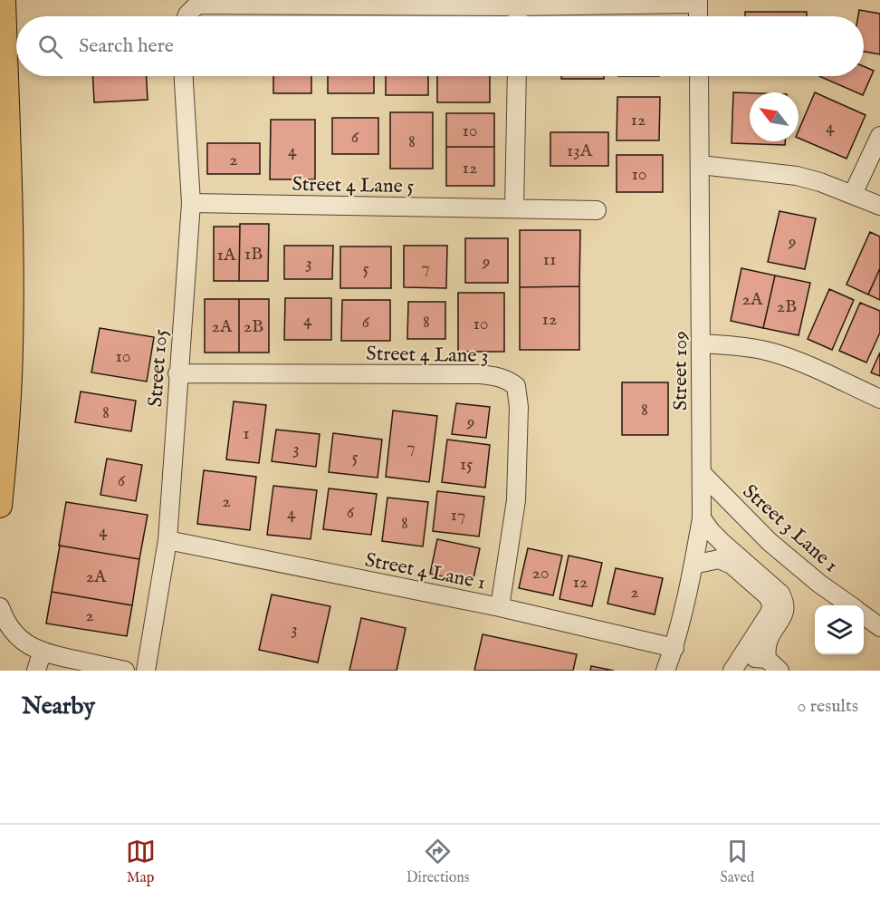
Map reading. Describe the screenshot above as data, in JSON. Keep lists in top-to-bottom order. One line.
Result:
{"streets":{"street":["Street 4 Lane 5","Street 4 Lane 3","Street 105","Street 109","Street 3 Lane 1","Street 4 Lane 1"]},"crossings":[["Street 4 Lane 5","Street 105"],["Street 4 Lane 3","Street 105"],["Street 4 Lane 3","Street 4 Lane 1"],["Street 105","Street 4 Lane 1"],["Street 109","Street 3 Lane 1"],["Street 109","Street 4 Lane 1"]],"house_numbers":["12","4","10","6","8","4","13A","2","12","10","9","1B","1A","11","9","3","7","5","2A","2B","12","4","6","8","10","2A","2B","10","8","8","9","1","7","3","5","15","6","2","6","4","17","8","4","20","2A","12","2","2","3"],"north":"top left","page":{"search":"Search here","heading":["Nearby","0 results"],"nav":["Map","Directions","Saved"]}}
